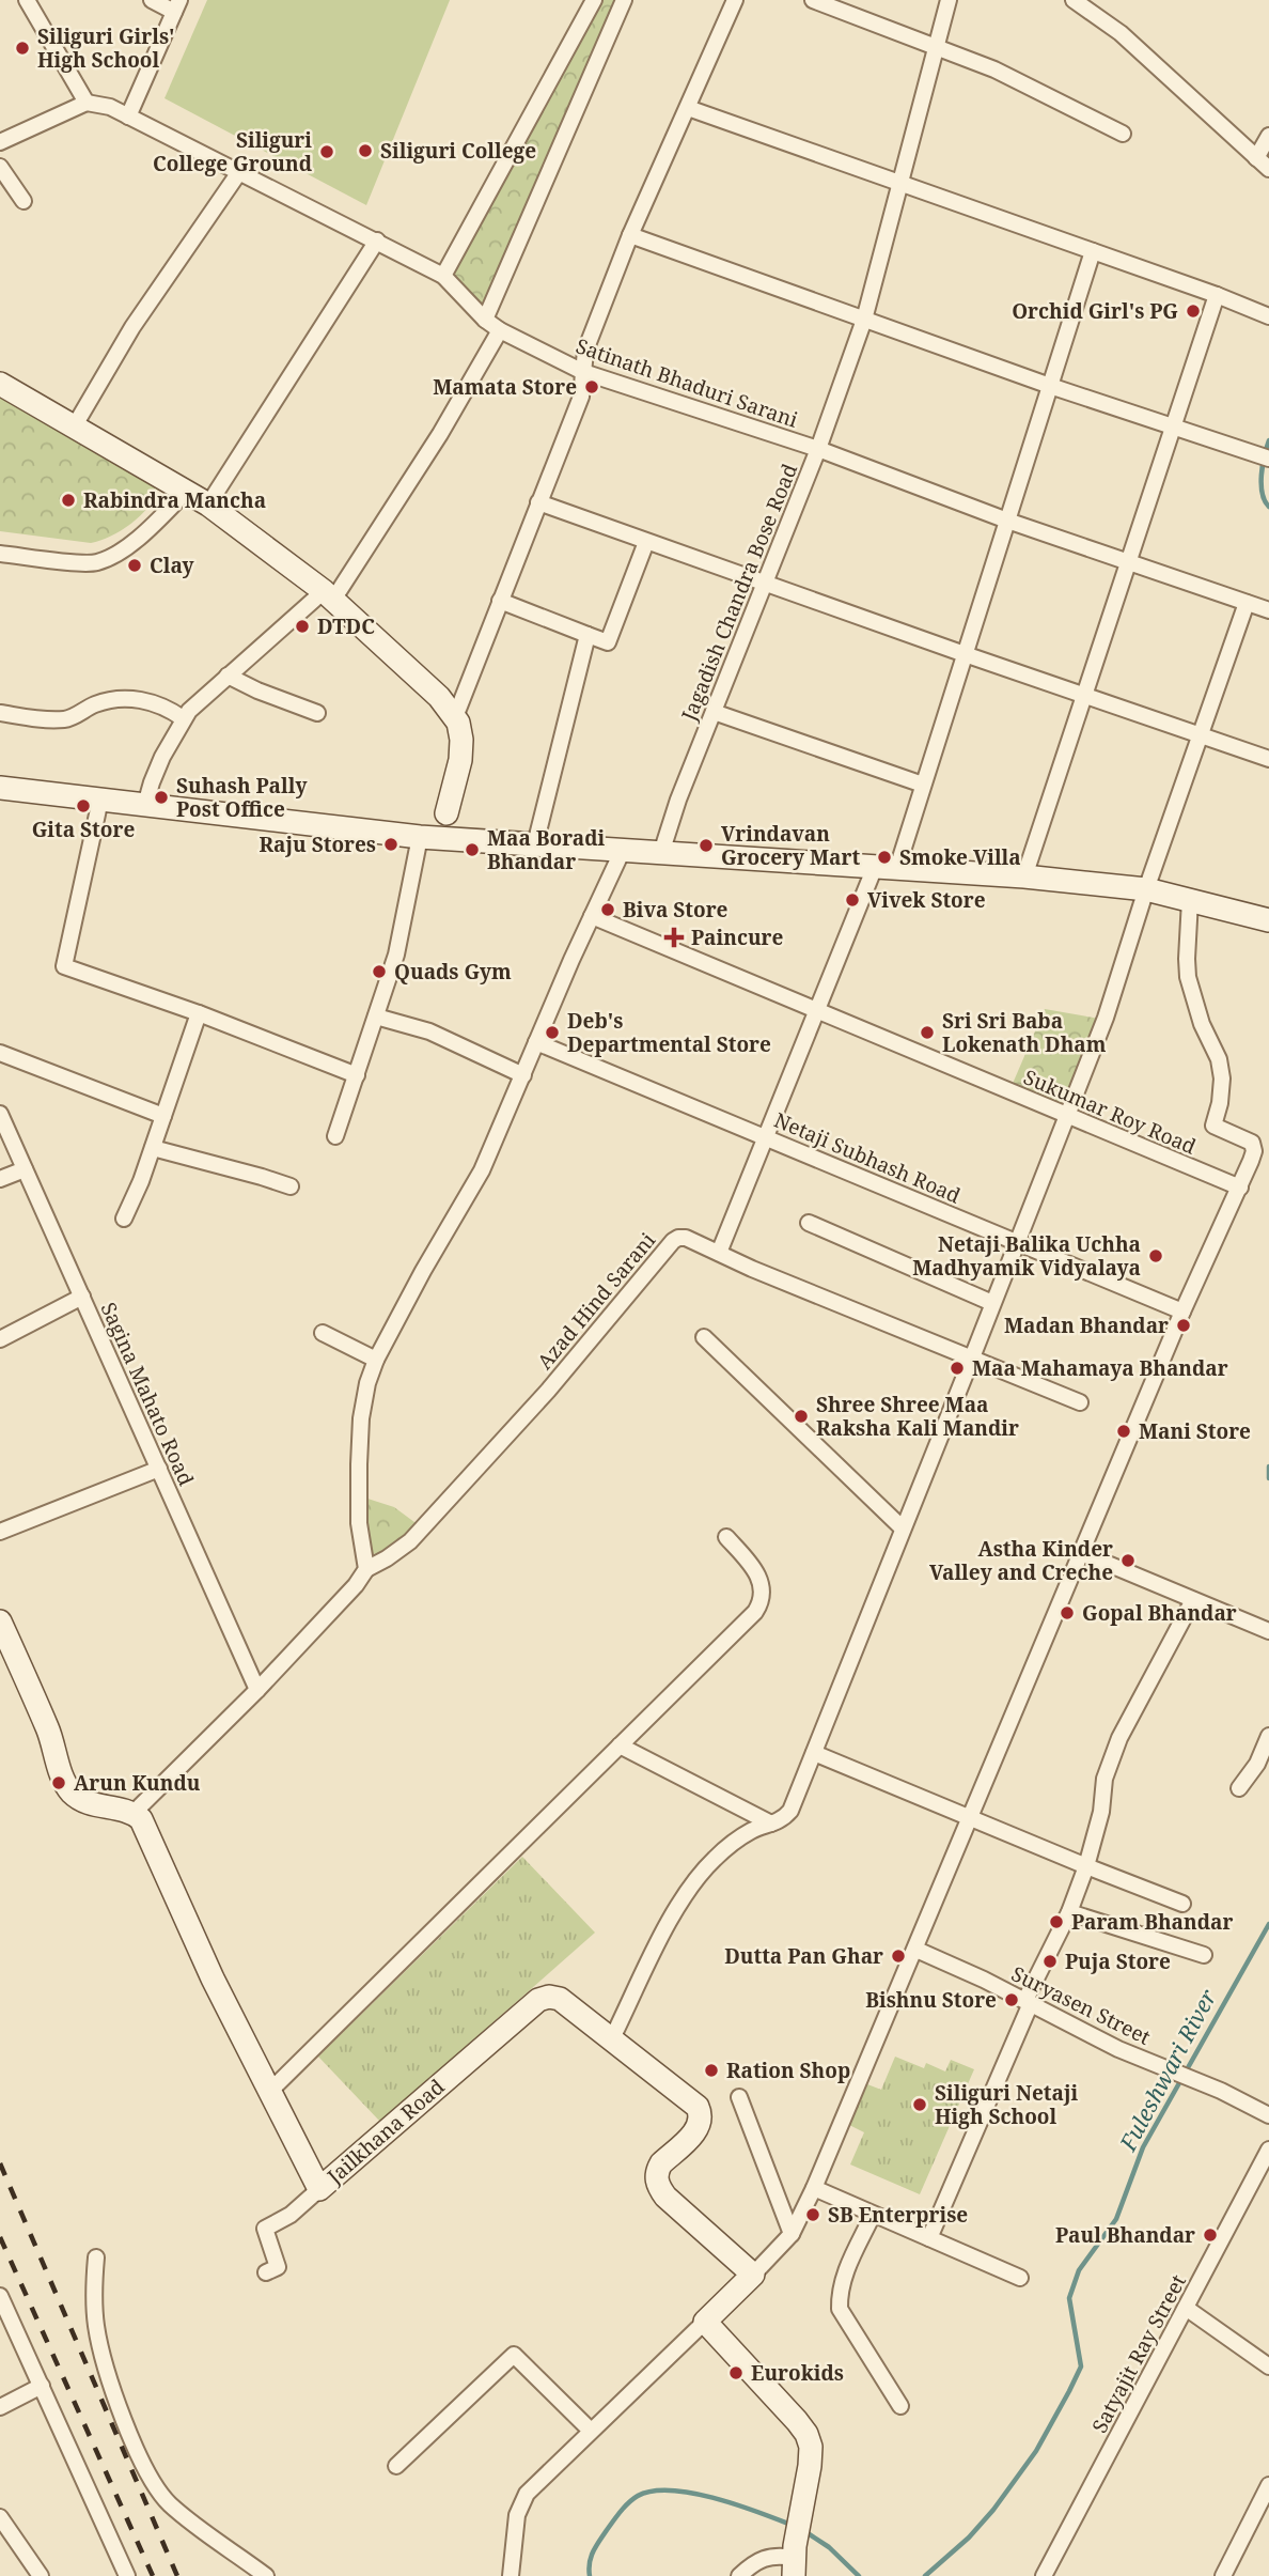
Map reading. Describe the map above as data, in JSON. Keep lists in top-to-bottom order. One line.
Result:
{"streets":{"street":["Satinath Bhaduri Sarani","Jagadish Chandra Bose Road","Sukumar Roy Road","Netaji Subhash Road","Azad Hind Sarani","Sagina Mahato Road","Suryasen Street","Jailkhana Road","Satyajit Ray Street"]},"crossings":[["Satinath Bhaduri Sarani","Jagadish Chandra Bose Road"]],"water":["Fuleshwari River"],"places":{"other":["Siliguri Girls' High School","Siliguri College","Siliguri College Ground","Orchid Girl's PG","Mamata Store","Rabindra Mancha","Clay","DTDC","Suhash Pally Post Office","Gita Store","Raju Stores","Vrindavan Grocery Mart","Maa Boradi Bhandar","Smoke Villa","Vivek Store","Biva Store","Quads Gym","Deb's Departmental Store","Sri Sri Baba Lokenath Dham","Netaji Balika Uchha Madhyamik Vidyalaya","Madan Bhandar","Maa Mahamaya Bhandar","Shree Shree Maa Raksha Kali Mandir","Mani Store","Astha Kinder Valley and Creche","Gopal Bhandar","Arun Kundu","Param Bhandar","Dutta Pan Ghar","Puja Store","Bishnu Store","Ration Shop","Siliguri Netaji High School","SB Enterprise","Paul Bhandar","Eurokids"],"health":["Paincure"]}}
